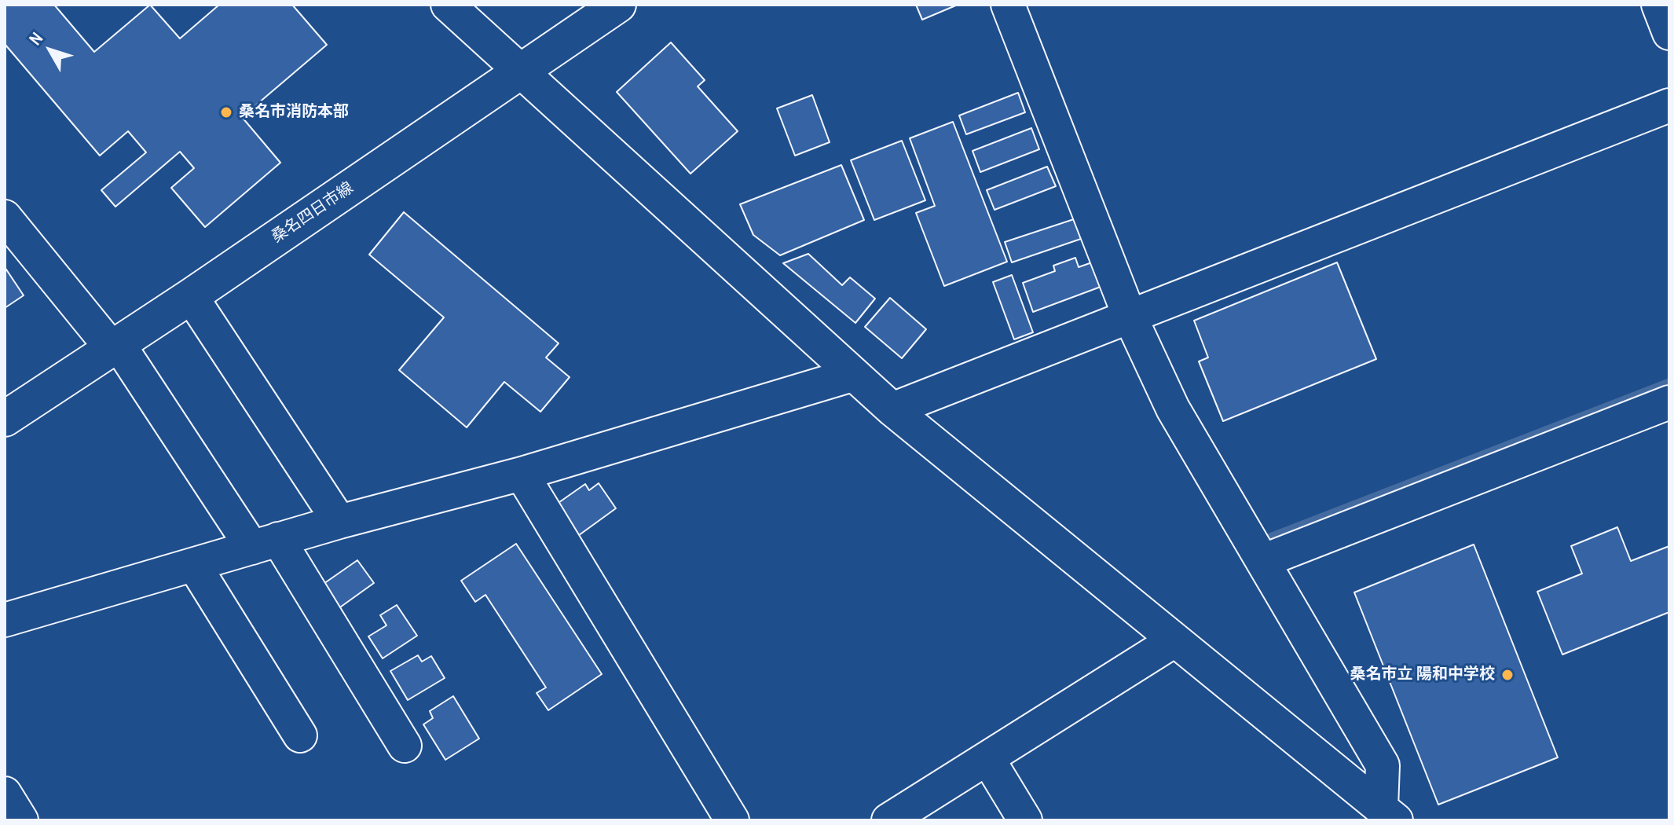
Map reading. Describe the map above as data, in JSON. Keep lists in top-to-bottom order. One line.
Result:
{"streets":{"main road":["桑名四日市線"]},"places":["桑名市消防本部","桑名市立 陽和中学校"],"north":"top left"}
